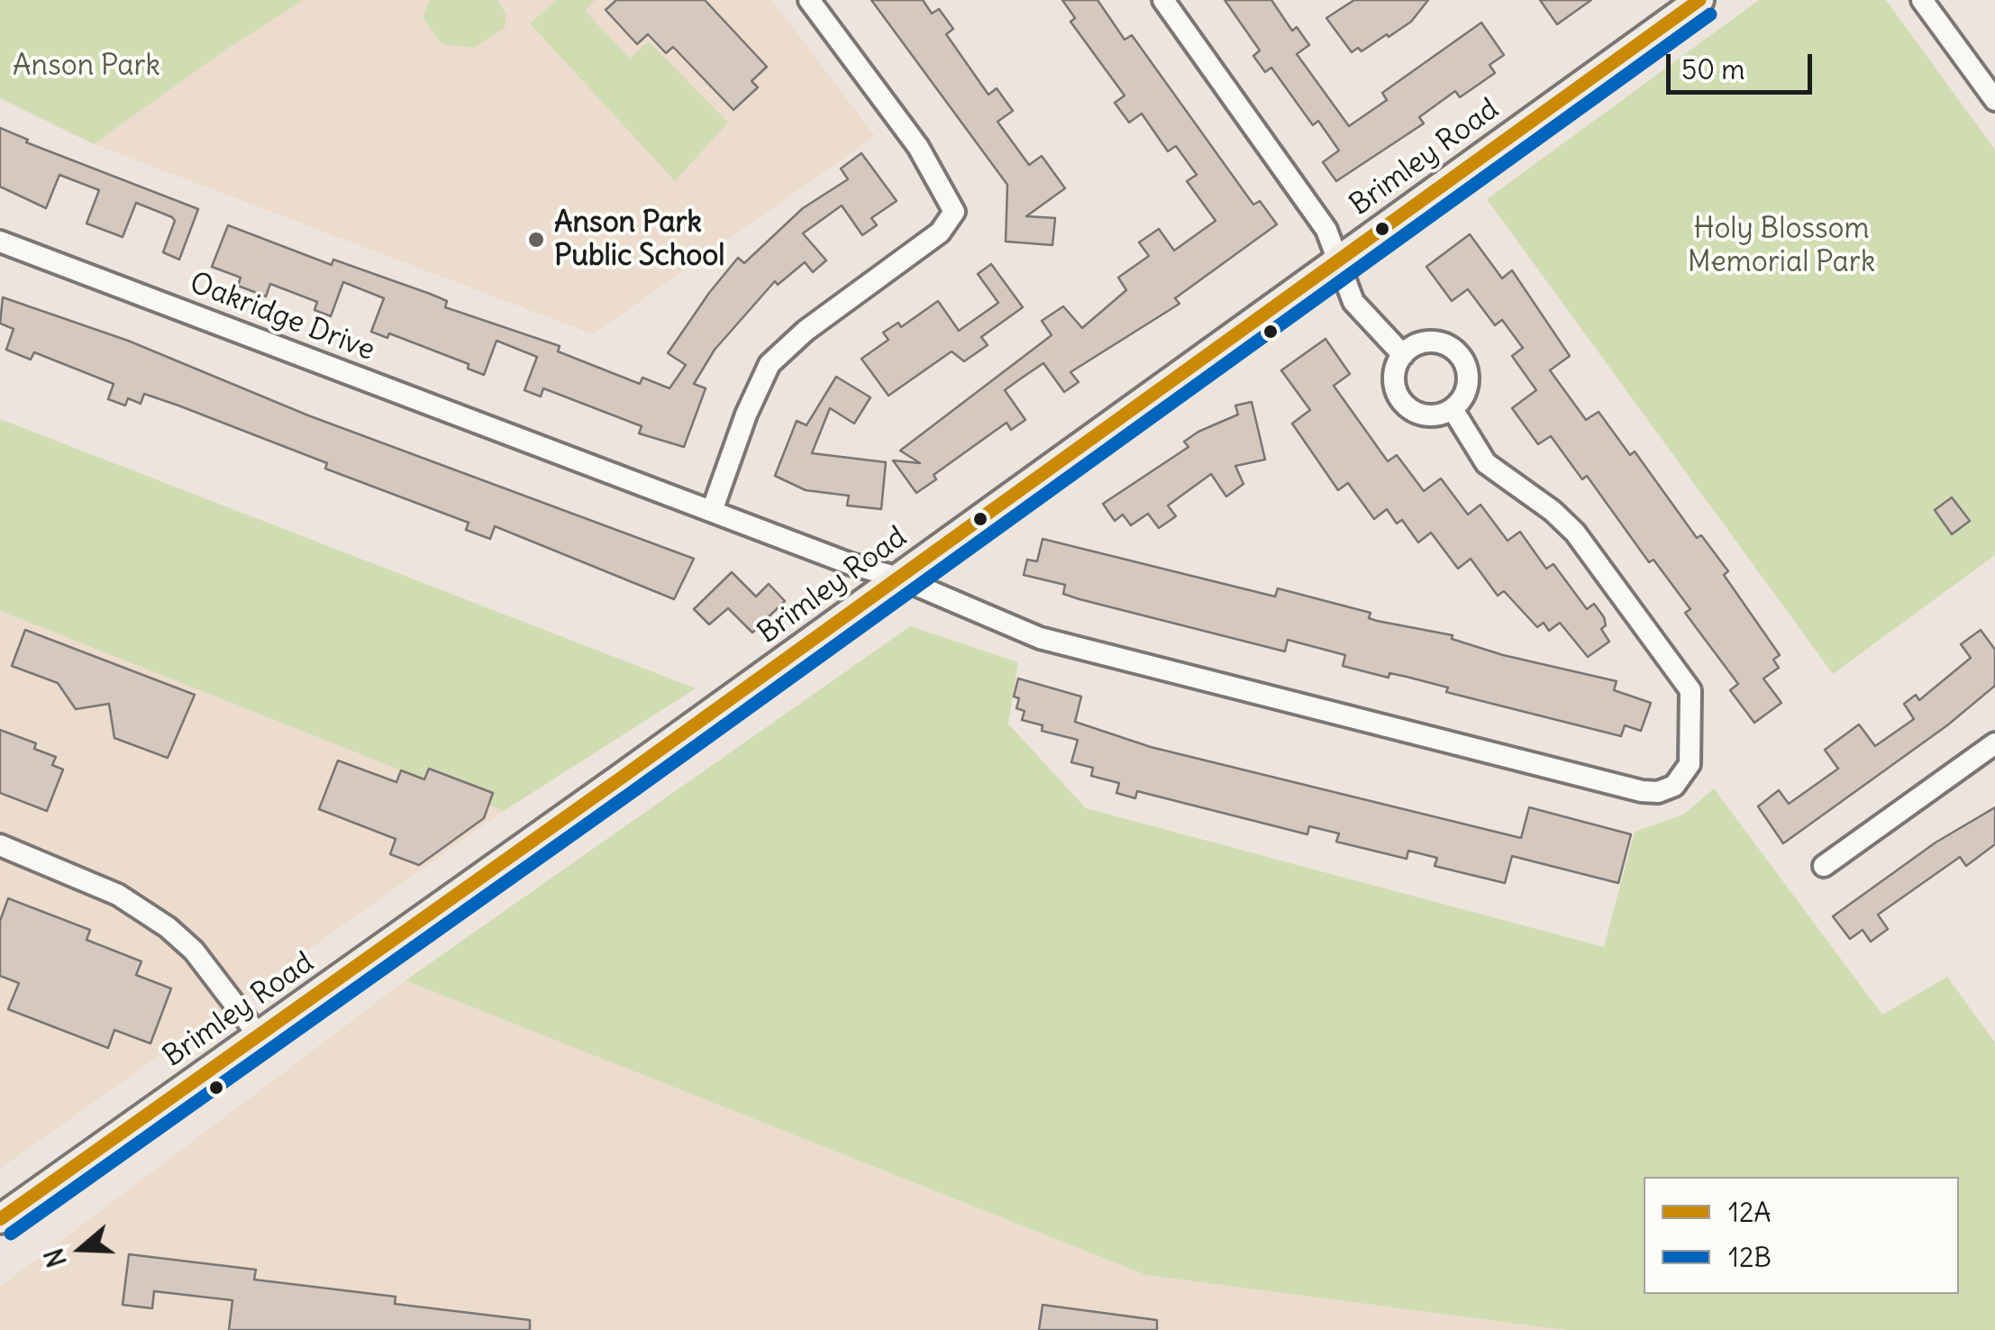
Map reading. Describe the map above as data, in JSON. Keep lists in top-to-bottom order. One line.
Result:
{"streets":{"main road":["Brimley Road"],"street":["Oakridge Drive"]},"crossings":[["Brimley Road","Oakridge Drive"]],"parks":["Anson Park","Holy Blossom Memorial Park"],"places":["Anson Park Public School"],"lines":["transit line 12A","transit line 12B"],"legend":["12A","12B"],"scale_bar":"50 m","north":"left"}
